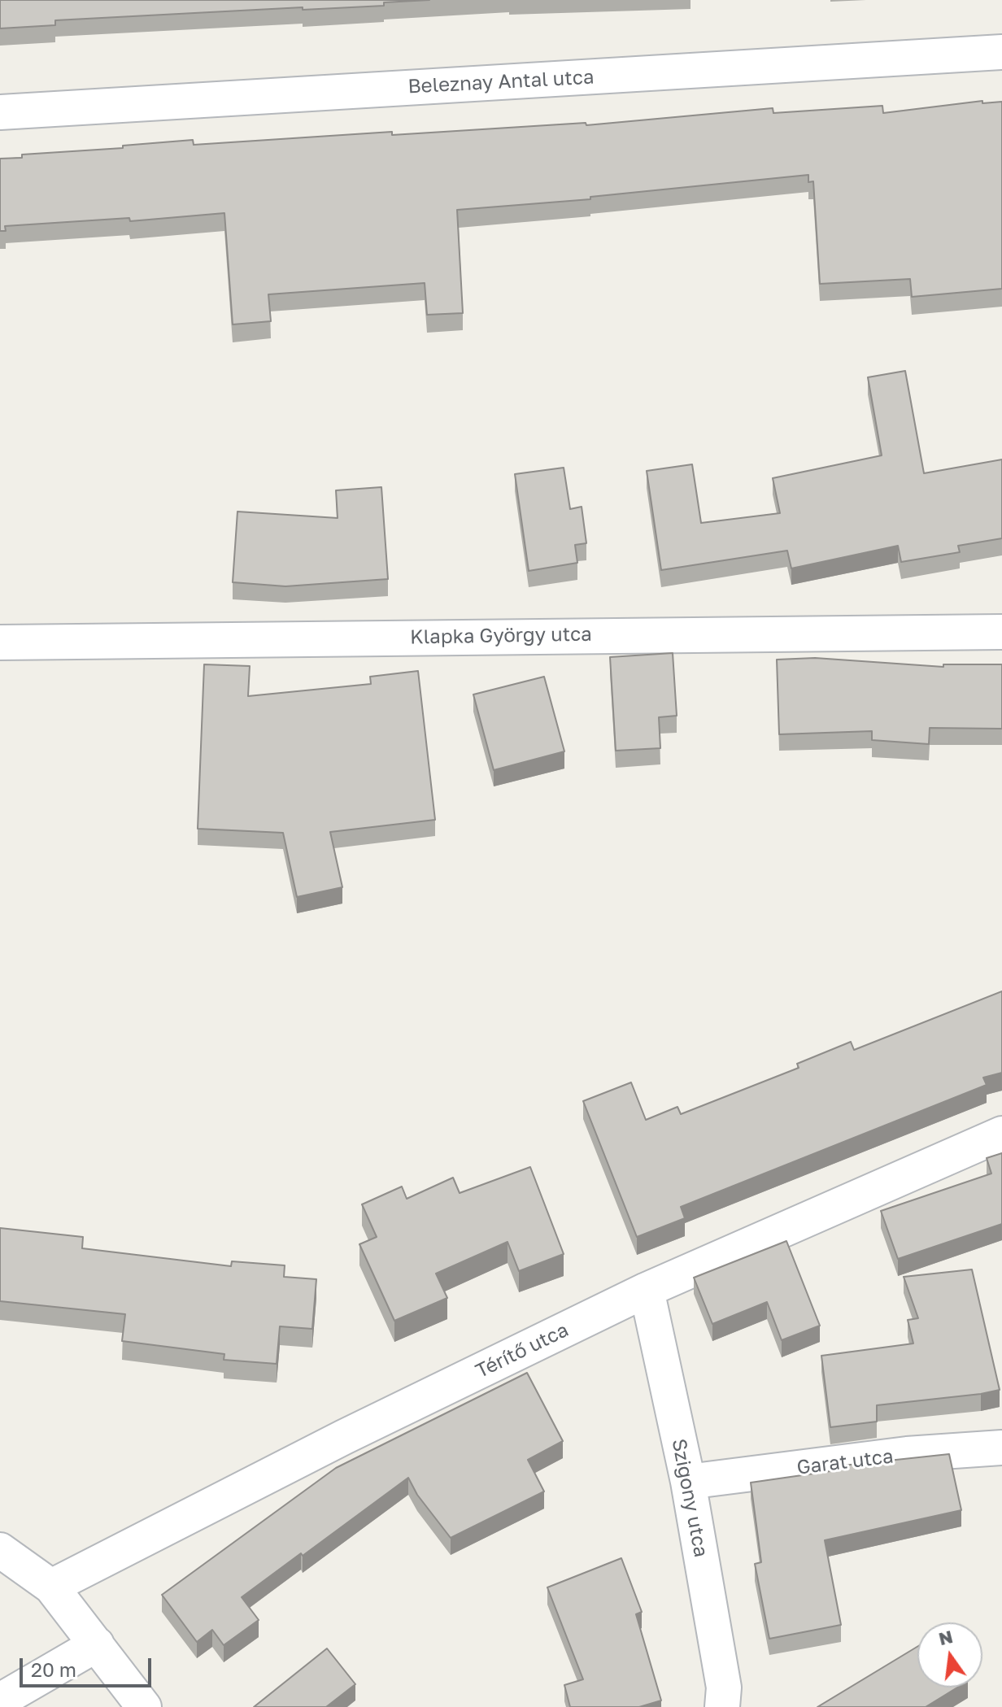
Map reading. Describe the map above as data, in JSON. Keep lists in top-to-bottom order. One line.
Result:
{"streets":{"street":["Beleznay Antal utca","Klapka György utca","Térítő utca","Garat utca","Szigony utca"]},"crossings":[["Térítő utca","Szigony utca"],["Garat utca","Szigony utca"]],"scale_bar":"20 m","north":"top"}
